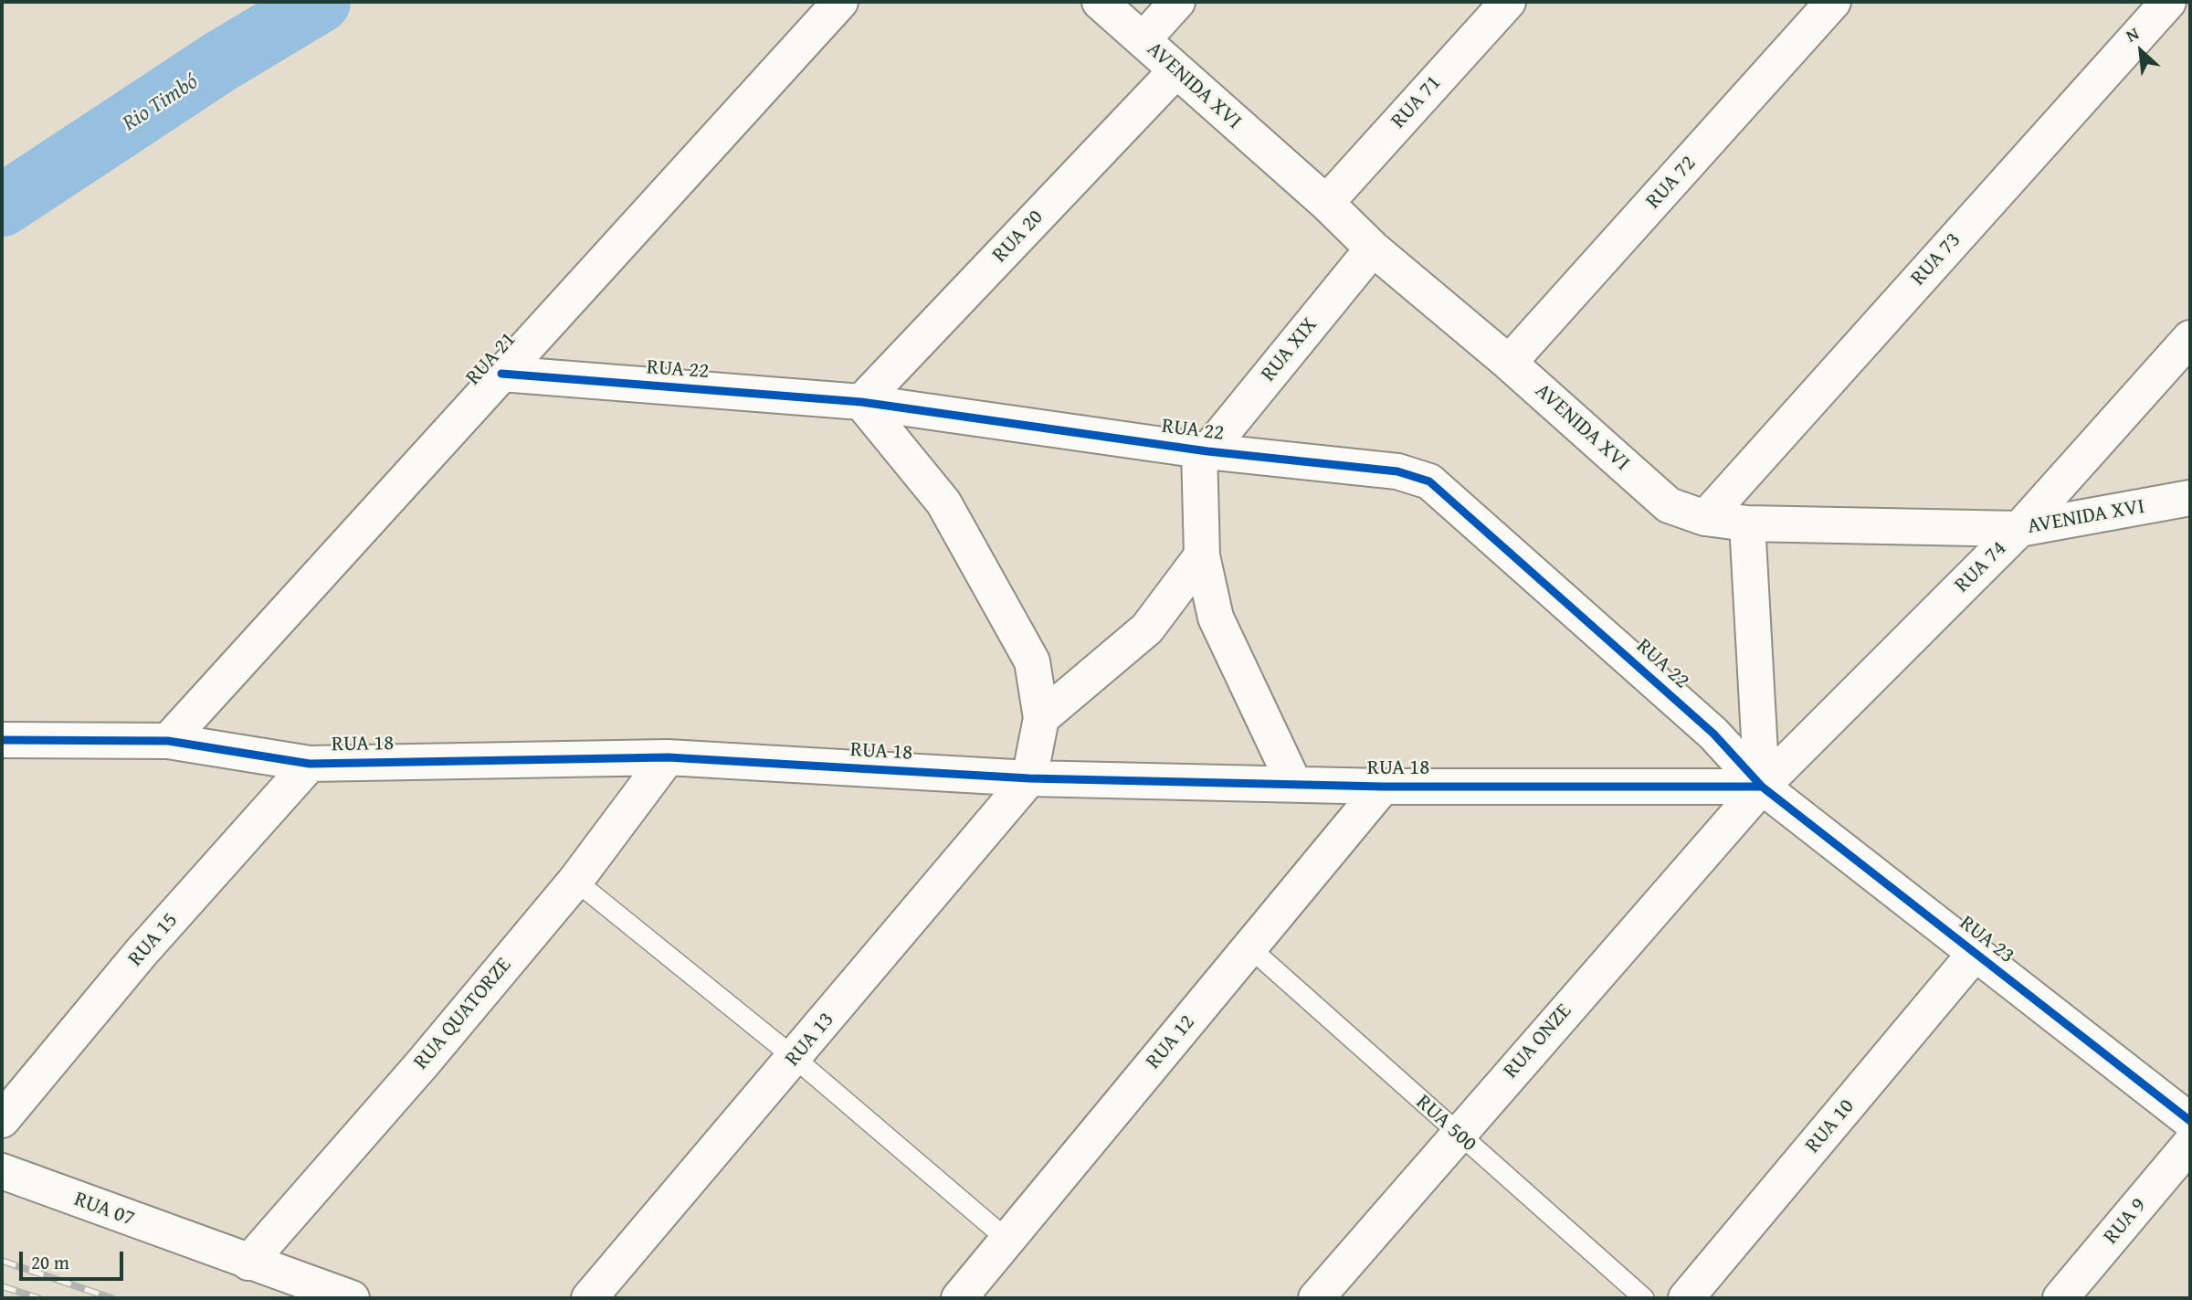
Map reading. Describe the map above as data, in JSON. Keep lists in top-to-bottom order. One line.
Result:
{"streets":{"street":["AVENIDA XVI","RUA 71","RUA 72","RUA 20","RUA 73","RUA XIX","RUA 21","RUA 22","RUA 74","RUA 18","RUA 15","RUA 23","RUA QUATORZE","RUA 13","RUA ONZE","RUA 12","RUA 10","RUA 07","RUA 9"],"lane":["RUA 500"]},"crossings":[["AVENIDA XVI","RUA 71"],["AVENIDA XVI","RUA 72"],["AVENIDA XVI","RUA 20"],["AVENIDA XVI","RUA 73"],["AVENIDA XVI","RUA XIX"],["AVENIDA XVI","RUA 74"],["RUA 20","RUA 22"],["RUA XIX","RUA 22"],["RUA 21","RUA 22"],["RUA 21","RUA 18"],["RUA 22","RUA 74"],["RUA 22","RUA 18"],["RUA 22","RUA 23"],["RUA 22","RUA ONZE"],["RUA 74","RUA 18"],["RUA 74","RUA 23"],["RUA 74","RUA ONZE"],["RUA 18","RUA 15"],["RUA 18","RUA 23"],["RUA 18","RUA QUATORZE"],["RUA 18","RUA 13"],["RUA 18","RUA ONZE"],["RUA 18","RUA 12"],["RUA 23","RUA ONZE"],["RUA 23","RUA 10"],["RUA QUATORZE","RUA 07"],["RUA ONZE","RUA 500"],["RUA 12","RUA 500"]],"water":["Rio Timbó"],"scale_bar":"20 m","north":"top left"}
